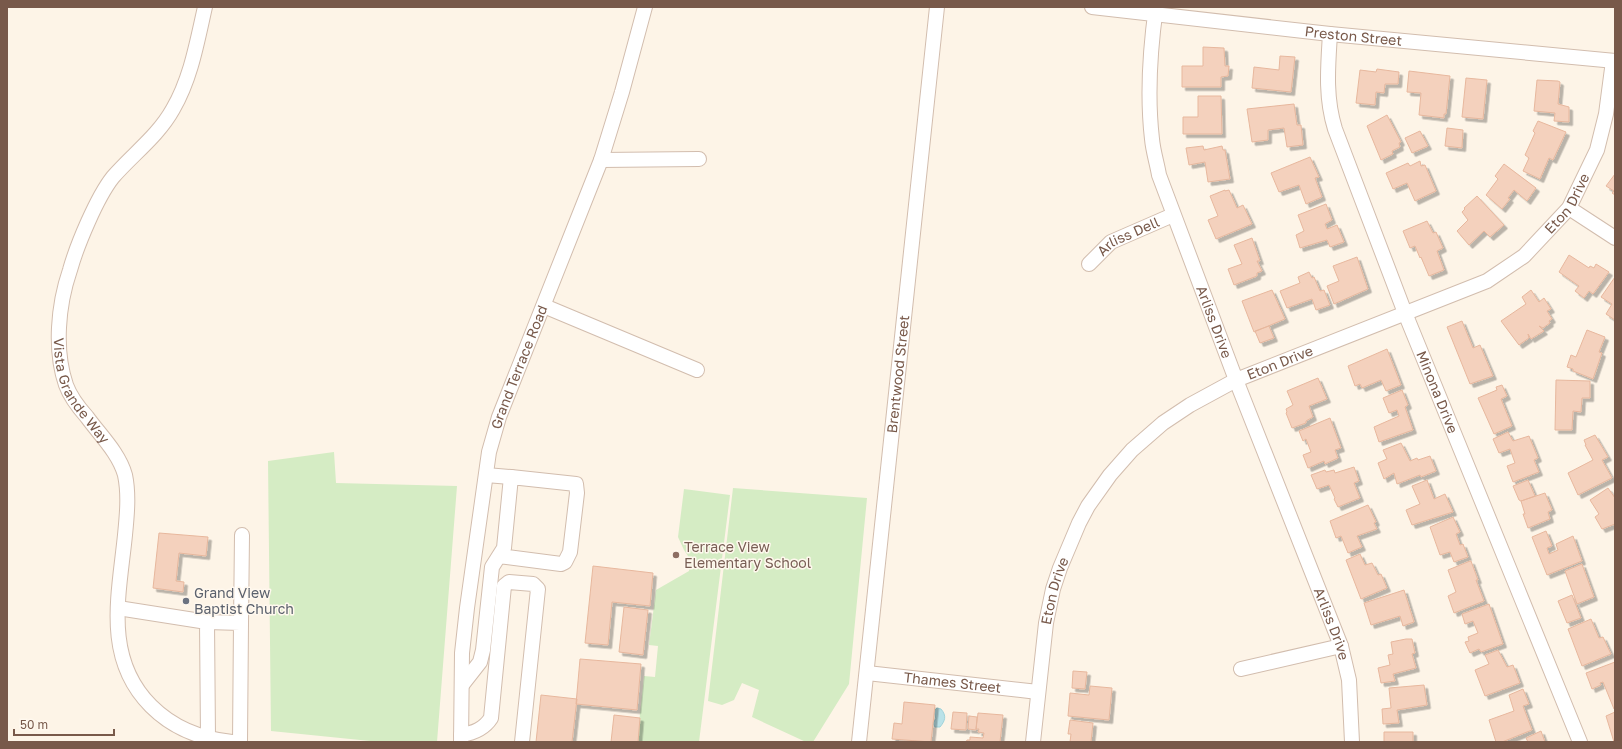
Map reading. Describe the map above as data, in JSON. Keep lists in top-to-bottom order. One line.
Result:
{"streets":{"street":["Preston Street","Eton Drive","Arliss Dell","Arliss Drive","Grand Terrace Road","Brentwood Street","Vista Grande Way","Minona Drive","Thames Street"]},"crossings":[["Preston Street","Eton Drive"],["Preston Street","Arliss Drive"],["Preston Street","Minona Drive"],["Eton Drive","Arliss Drive"],["Eton Drive","Minona Drive"],["Eton Drive","Thames Street"],["Arliss Dell","Arliss Drive"],["Brentwood Street","Thames Street"]],"places":["Terrace View Elementary School","Grand View Baptist Church"],"scale_bar":"50 m"}
